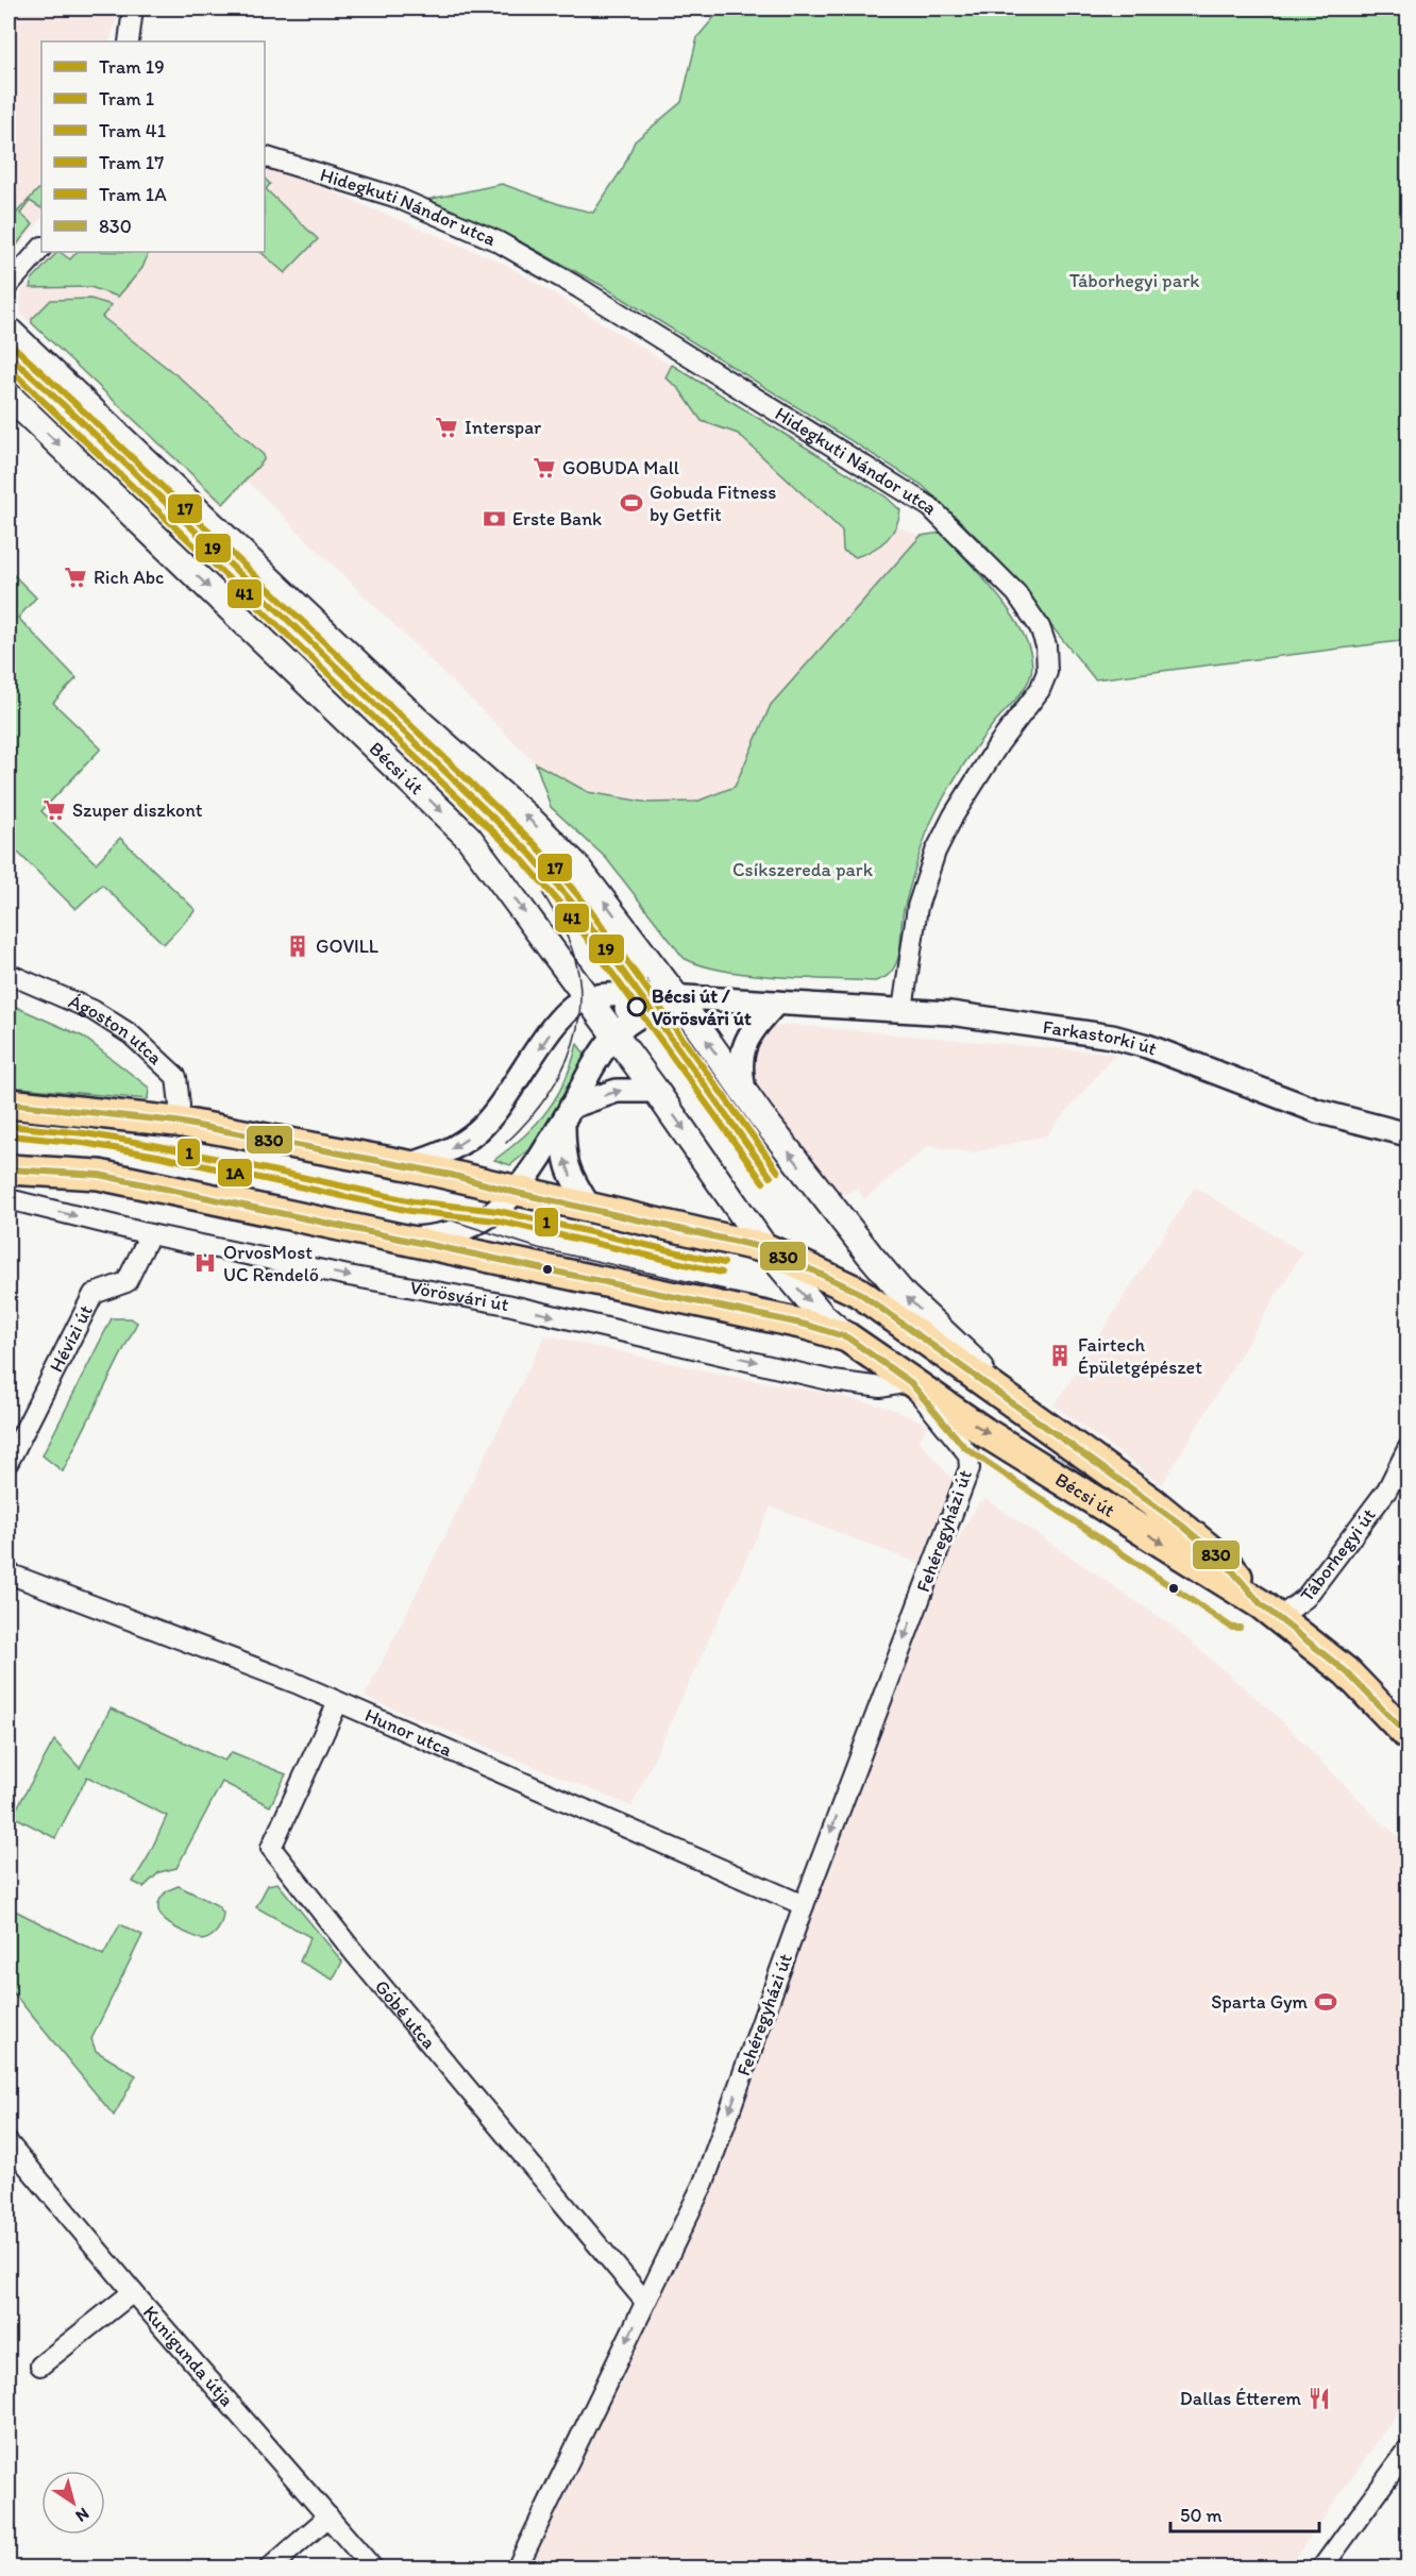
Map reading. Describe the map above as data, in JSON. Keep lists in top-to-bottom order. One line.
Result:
{"streets":{"main road":["Bécsi út"],"street":["Hidegkuti Nándor utca","Ágoston utca","Farkastorki út","Vörösvári út","Hévízi út","Fehéregyházi út","Táborhegyi út","Hunor utca","Góbé utca","Kunigunda útja"]},"crossings":[["Hidegkuti Nándor utca","Farkastorki út"],["Bécsi út","Farkastorki út"],["Bécsi út","Vörösvári út"],["Bécsi út","Fehéregyházi út"],["Bécsi út","Táborhegyi út"],["Vörösvári út","Hévízi út"],["Fehéregyházi út","Hunor utca"],["Fehéregyházi út","Góbé utca"],["Hunor utca","Góbé utca"]],"one_way":["Vörösvári út","Fehéregyházi út"],"parks":["Táborhegyi park","Csíkszereda park"],"places":{"supermarket":["Interspar","GOBUDA Mall","Rich Abc","Szuper diszkont"],"sports":["Gobuda Fitness by Getfit","Sparta Gym"],"bank":["Erste Bank"],"building":["GOVILL","Fairtech Épületgépészet"],"other":["Bécsi út / Vörösvári út"],"hospital":["OrvosMost UC Rendelő"],"restaurant":["Dallas Étterem"]},"lines":["tram line 17","tram line 19","tram line 41","transit line 830","tram line 1","tram line 1A"],"legend":["Tram 19","Tram 1","Tram 41","Tram 17","Tram 1A","830"],"scale_bar":"50 m","north":"bottom right"}
